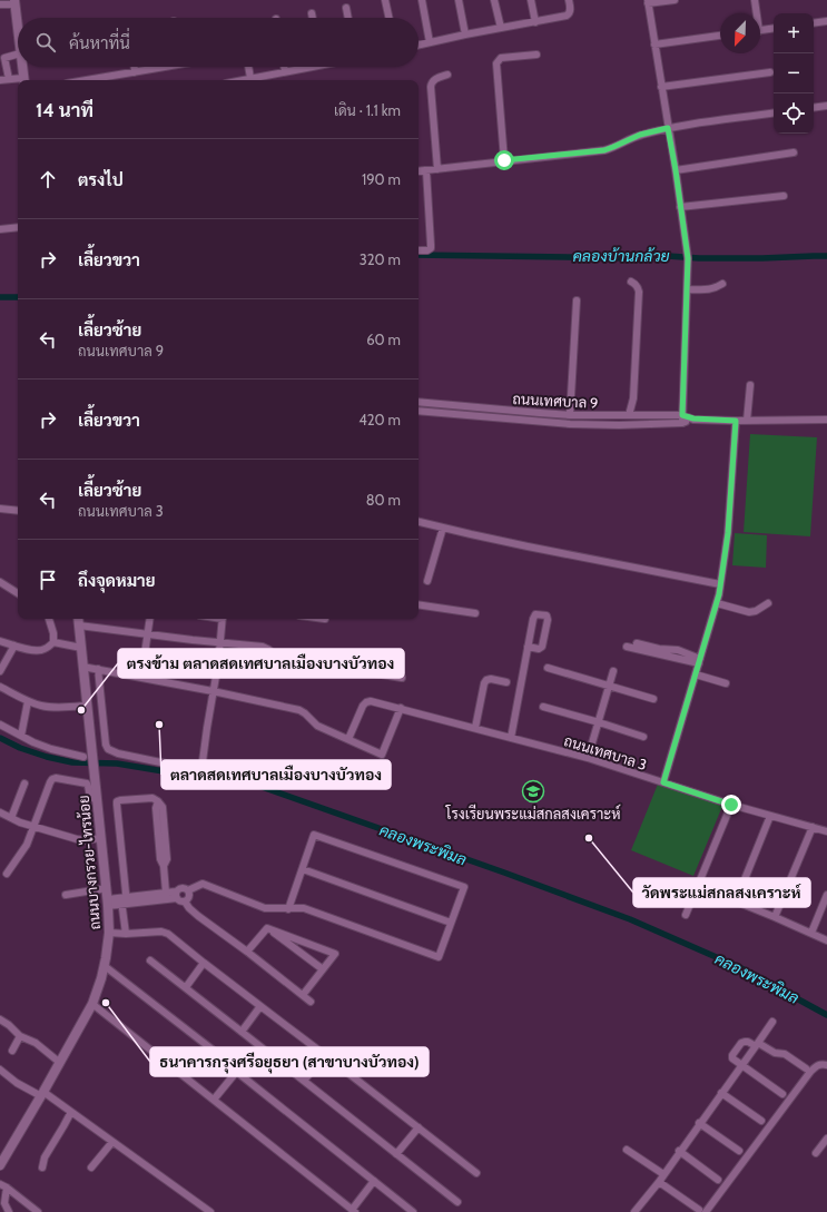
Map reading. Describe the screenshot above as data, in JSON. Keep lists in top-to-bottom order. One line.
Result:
{"streets":{"main road":["ถนนบางกรวย-ไทรน้อย"],"street":["ถนนเทศบาล 9","ถนนเทศบาล 3"]},"water":["คลองบ้านกล้วย","คลองพระพิมล"],"places":{"other":["ตรงข้าม ตลาดสดเทศบาลเมืองบางบัวทอง","ตลาดสดเทศบาลเมืองบางบัวทอง","วัดพระแม่สกลสงเคราะห์","ธนาคารกรุงศรีอยุธยา (สาขาบางบัวทอง)"],"school or university":["โรงเรียนพระแม่สกลสงเคราะห์"]},"north":"bottom left","page":{"map_buttons":["+","−"],"search":"ค้นหาที่นี่","heading":["14 นาที","เดิน · 1.1 km"],"list":[["ตรงไป","190 m"],["เลี้ยวขวา","320 m"],["เลี้ยวซ้าย","ถนนเทศบาล 9","60 m"],["เลี้ยวขวา","420 m"],["เลี้ยวซ้าย","ถนนเทศบาล 3","80 m"],"ถึงจุดหมาย"]}}
